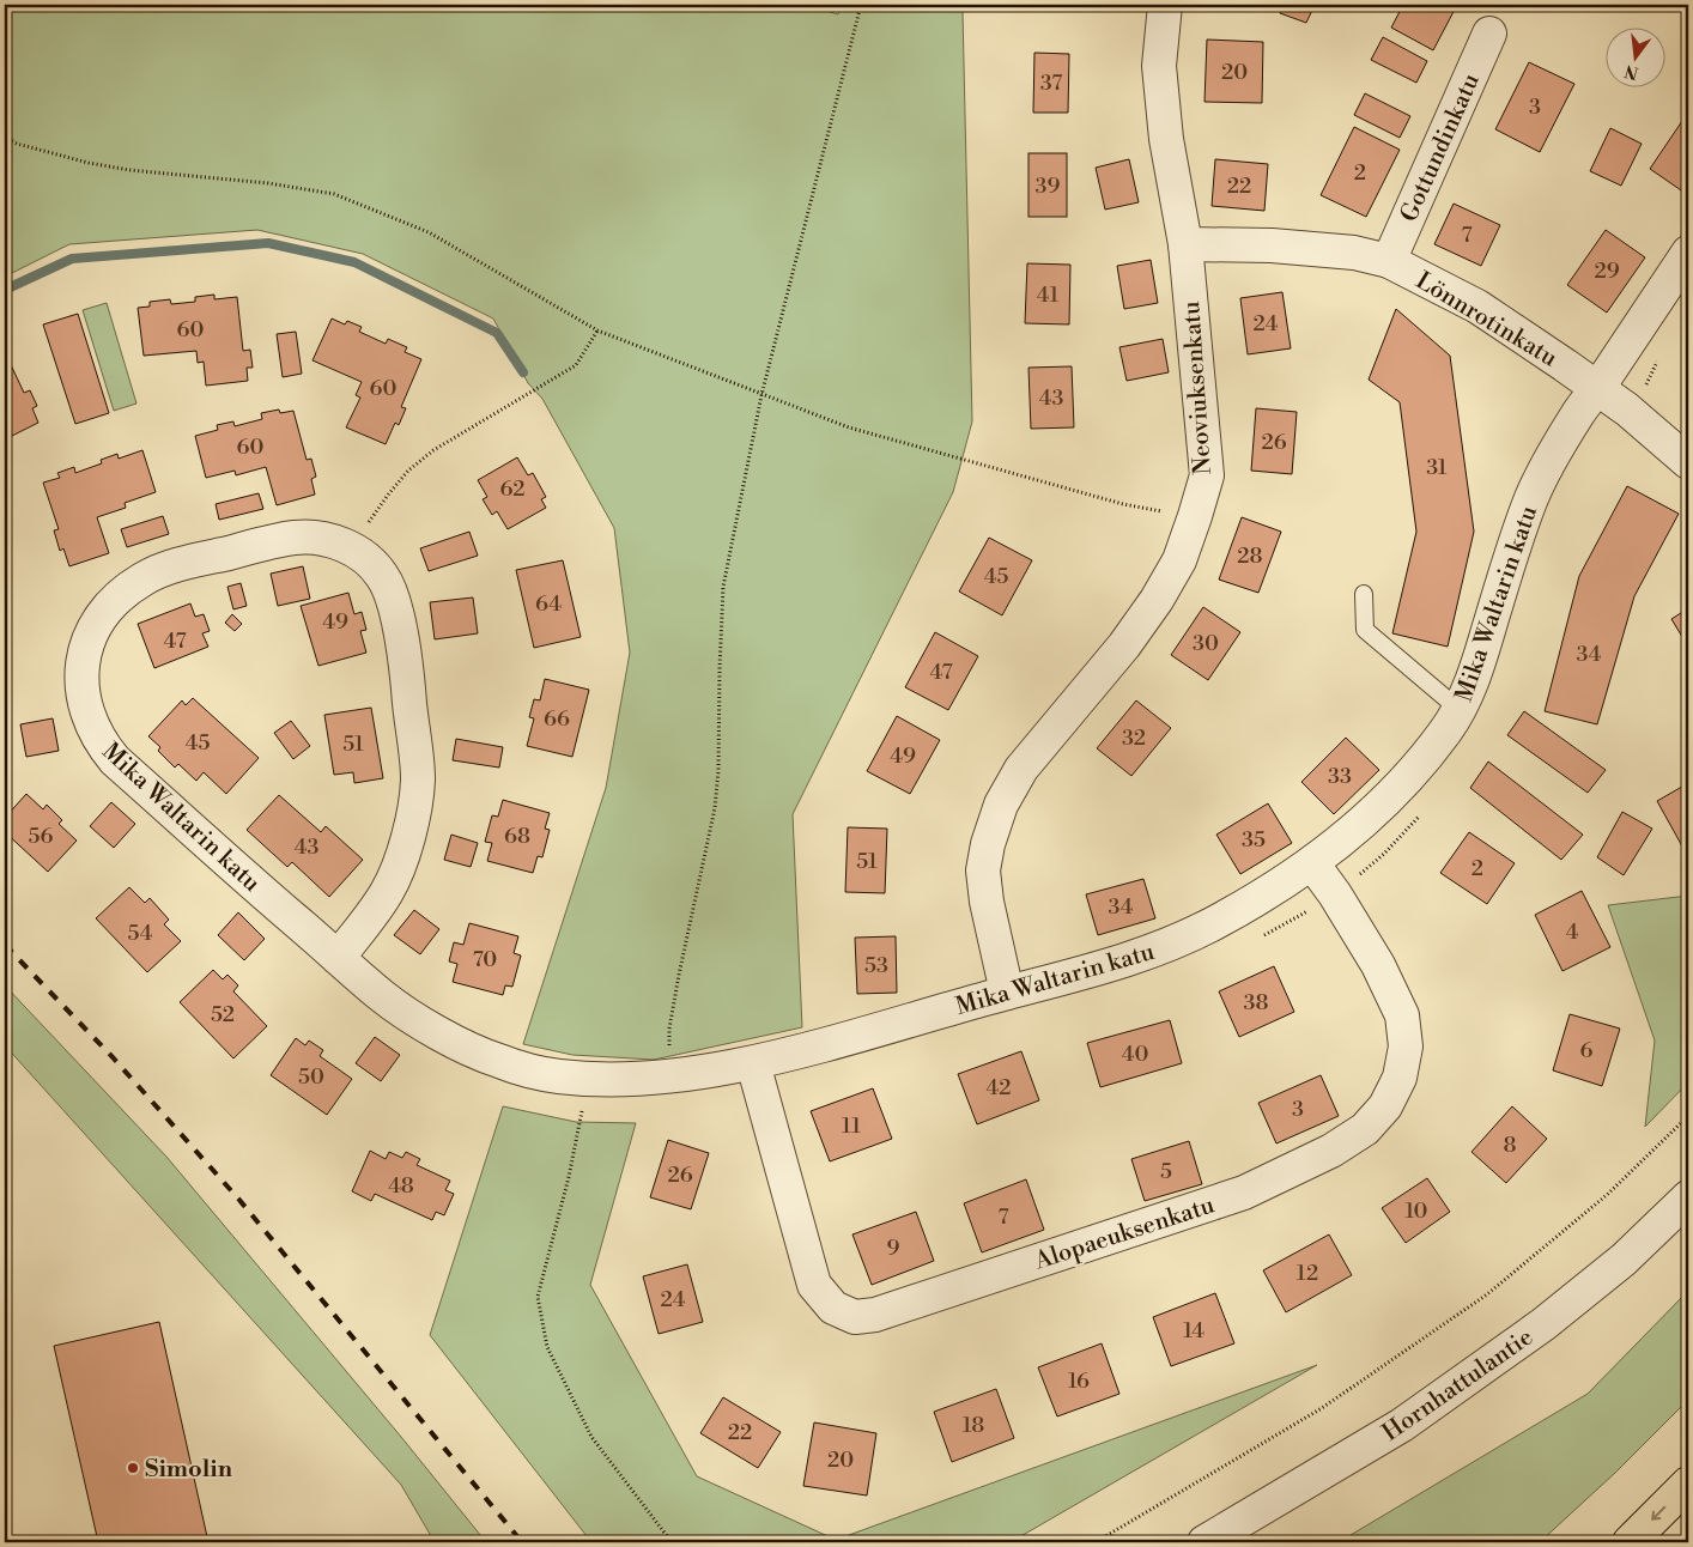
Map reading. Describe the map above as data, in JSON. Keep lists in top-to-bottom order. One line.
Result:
{"streets":{"street":["Gottundinkatu","Lönnrotinkatu","Neoviuksenkatu","Mika Waltarin katu","Alopaeuksenkatu","Hornhattulantie"]},"crossings":[["Gottundinkatu","Lönnrotinkatu"],["Lönnrotinkatu","Neoviuksenkatu"],["Lönnrotinkatu","Mika Waltarin katu"],["Neoviuksenkatu","Mika Waltarin katu"],["Mika Waltarin katu","Alopaeuksenkatu"]],"places":["Simolin"],"house_numbers":["20","37","3","2","39","22","7","29","41","24","60","60","43","26","60","31","62","28","45","64","49","47","30","34","47","66","32","45","51","49","33","56","68","35","43","51","2","34","4","54","70","53","38","52","6","40","50","42","3","11","8","5","26","48","10","7","9","12","24","14","16","18","22","20"],"north":"bottom"}
